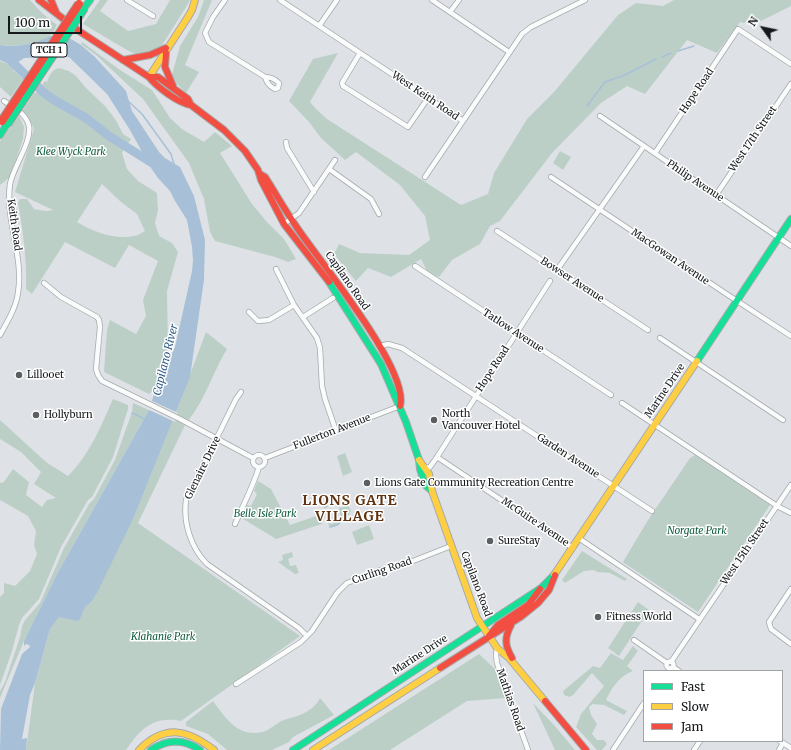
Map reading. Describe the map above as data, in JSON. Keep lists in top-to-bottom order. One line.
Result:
{"streets":{"main road":["TCH 1","Capilano Road","Marine Drive"],"street":["Hope Road","West Keith Road","West 17th Street","Philip Avenue","Keith Road","MacGowan Avenue","Bowser Avenue","Tatlow Avenue","Fullerton Avenue","Garden Avenue","Glenaire Drive","McGuire Avenue","West 15th Street","Curling Road","Mathias Road"]},"crossings":[["Hope Road","Philip Avenue"],["Hope Road","Capilano Road"],["Hope Road","Tatlow Avenue"],["Hope Road","Garden Avenue"],["Hope Road","McGuire Avenue"],["West 17th Street","Philip Avenue"],["Philip Avenue","Marine Drive"],["MacGowan Avenue","Marine Drive"],["Capilano Road","Marine Drive"],["Capilano Road","Fullerton Avenue"],["Capilano Road","Garden Avenue"],["Capilano Road","Curling Road"],["Capilano Road","Mathias Road"],["Marine Drive","Garden Avenue"],["Marine Drive","McGuire Avenue"],["Glenaire Drive","Curling Road"],["McGuire Avenue","West 15th Street"]],"districts":["LIONS GATE VILLAGE"],"water":["Capilano River"],"parks":["Klee Wyck Park","Belle Isle Park","Norgate Park","Klahanie Park"],"places":["Lillooet","Hollyburn","North Vancouver Hotel","Lions Gate Community Recreation Centre","SureStay","Fitness World"],"legend":["Fast","Slow","Jam"],"scale_bar":"100 m","north":"top left"}
